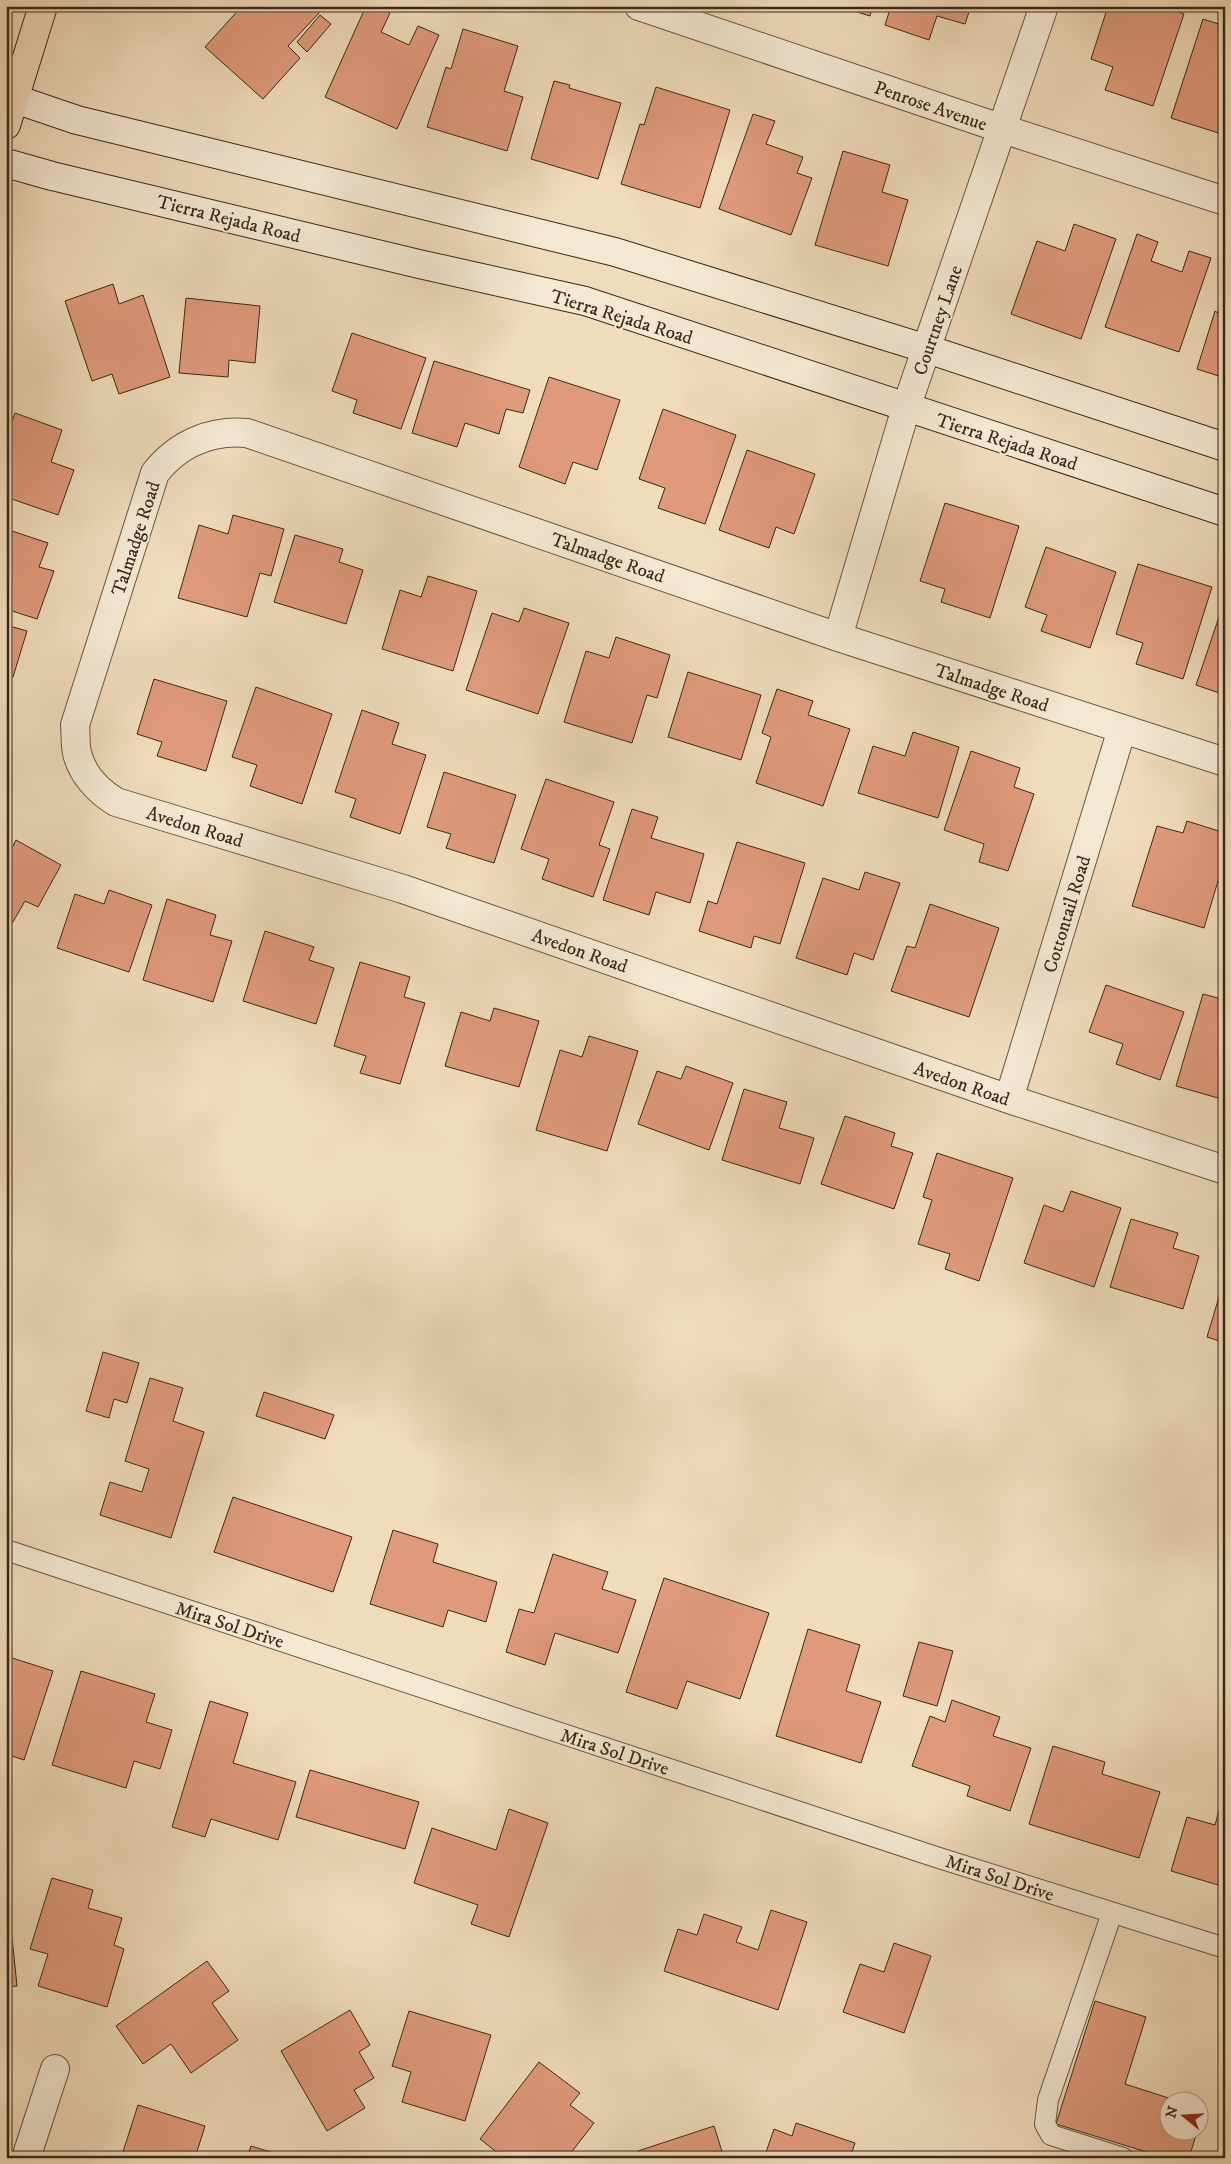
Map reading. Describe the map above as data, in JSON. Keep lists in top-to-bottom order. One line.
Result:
{"streets":{"street":["Penrose Avenue","Tierra Rejada Road","Courtney Lane","Talmadge Road","Avedon Road","Cottontail Road"],"lane":["Mira Sol Drive"]},"crossings":[["Penrose Avenue","Courtney Lane"],["Tierra Rejada Road","Courtney Lane"],["Courtney Lane","Talmadge Road"],["Talmadge Road","Avedon Road"],["Talmadge Road","Cottontail Road"],["Avedon Road","Cottontail Road"]],"north":"left"}
